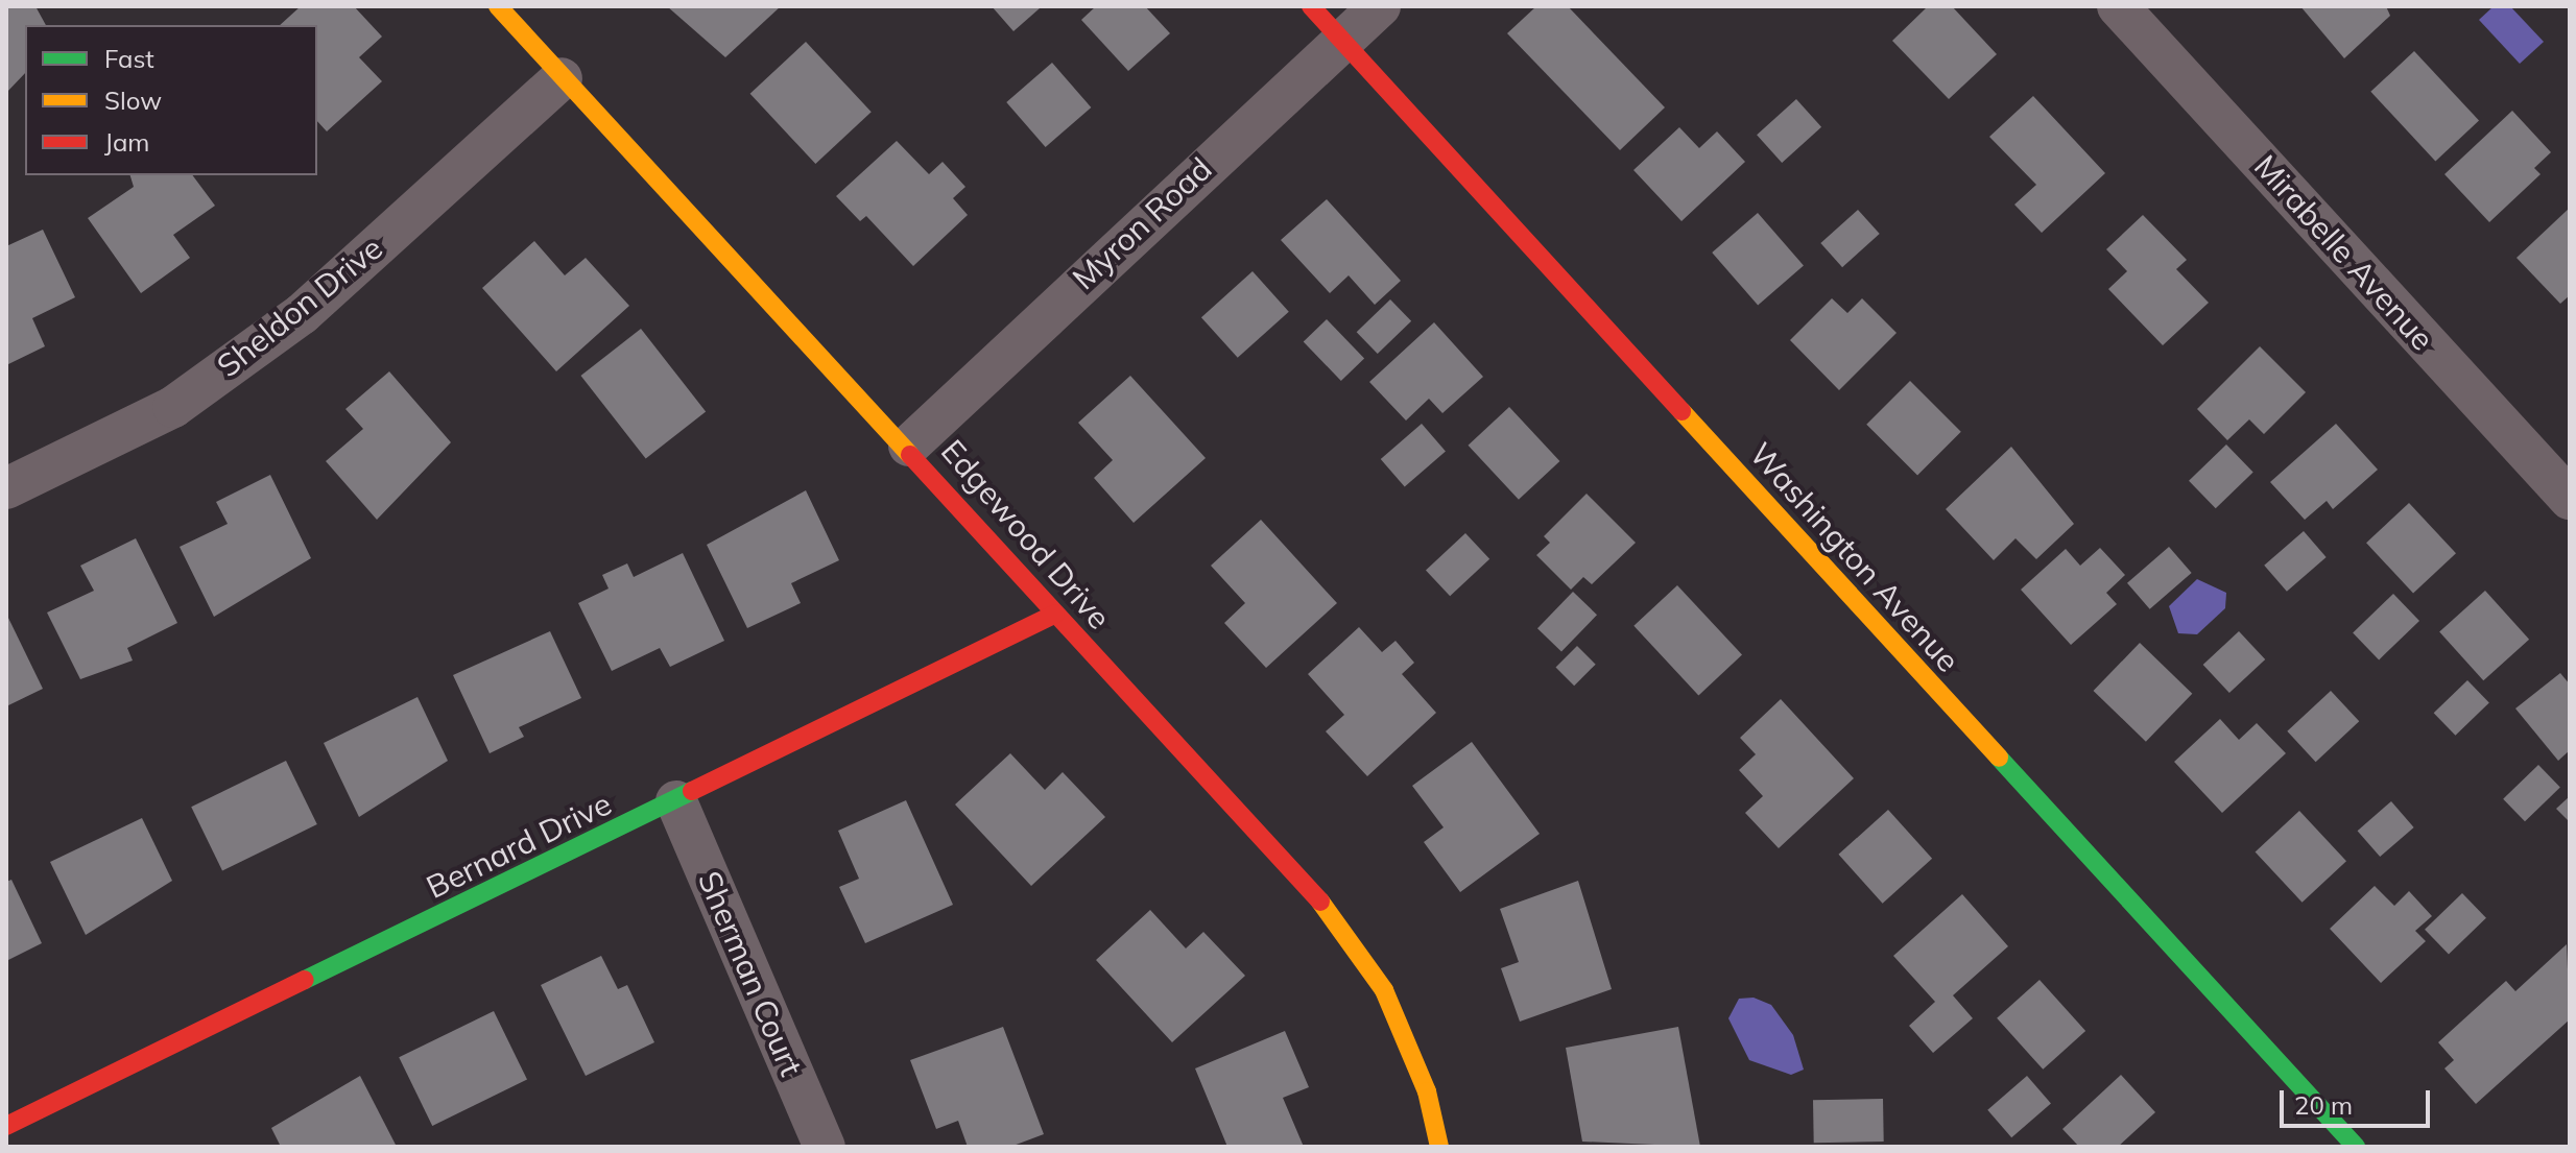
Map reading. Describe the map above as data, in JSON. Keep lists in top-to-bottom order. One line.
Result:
{"streets":{"street":["Myron Road","Mirabelle Avenue","Sheldon Drive","Edgewood Drive","Washington Avenue","Bernard Drive","Sherman Court"]},"crossings":[["Myron Road","Edgewood Drive"],["Myron Road","Washington Avenue"],["Sheldon Drive","Edgewood Drive"],["Edgewood Drive","Bernard Drive"],["Bernard Drive","Sherman Court"]],"legend":["Fast","Slow","Jam"],"scale_bar":"20 m"}
